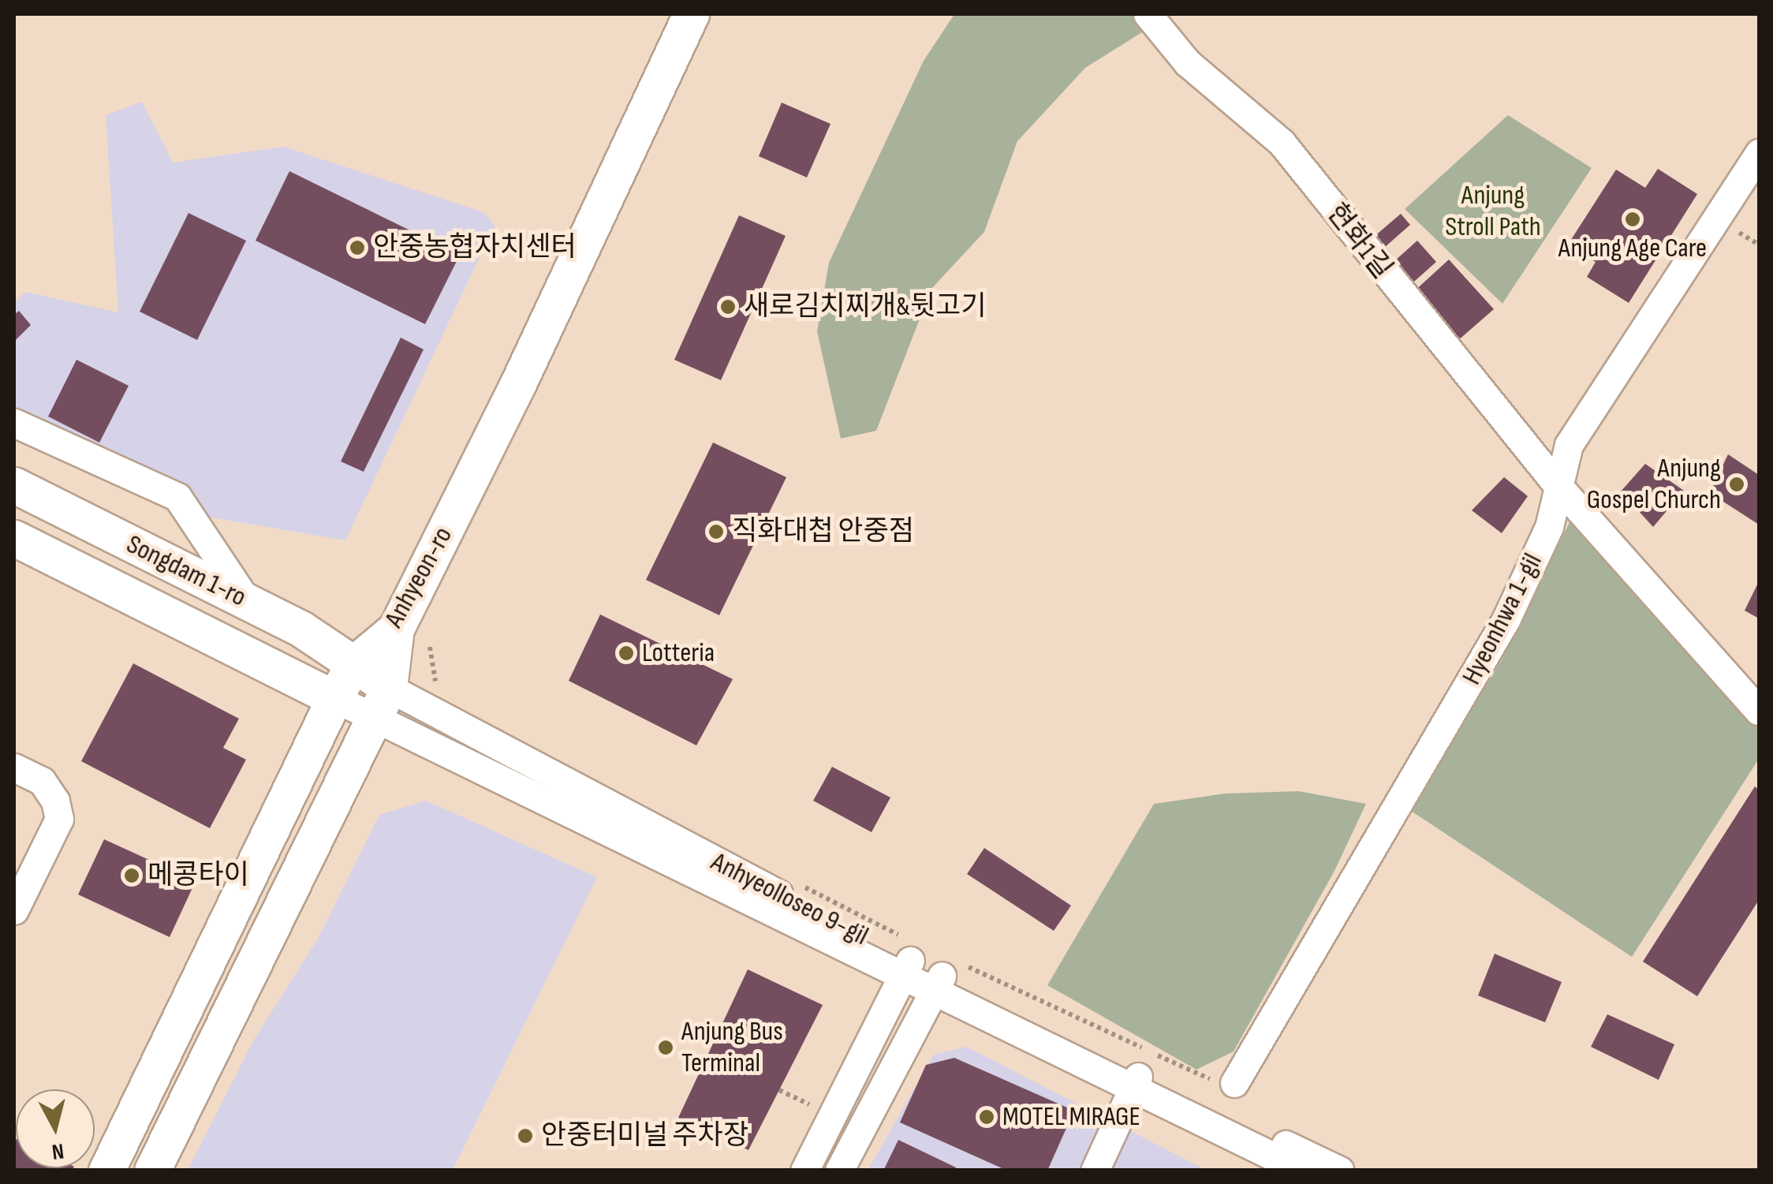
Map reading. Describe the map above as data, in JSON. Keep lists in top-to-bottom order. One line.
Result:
{"streets":{"main road":["Songdam 1-ro","Anhyeon-ro"],"street":["현화1길","Hyeonhwa 1-gil","Anhyeolloseo 9-gil"]},"crossings":[["현화1길","Hyeonhwa 1-gil"],["Songdam 1-ro","Anhyeon-ro"],["Songdam 1-ro","Anhyeolloseo 9-gil"]],"parks":["Anjung Stroll Path"],"places":["Anjung Age Care","안중농협자치센터","새로김치찌개&뒷고기","Anjung Gospel Church","직화대첩 안중점","Lotteria","메콩타이","Anjung Bus Terminal","MOTEL MIRAGE","안중터미널 주차장"],"north":"bottom"}
